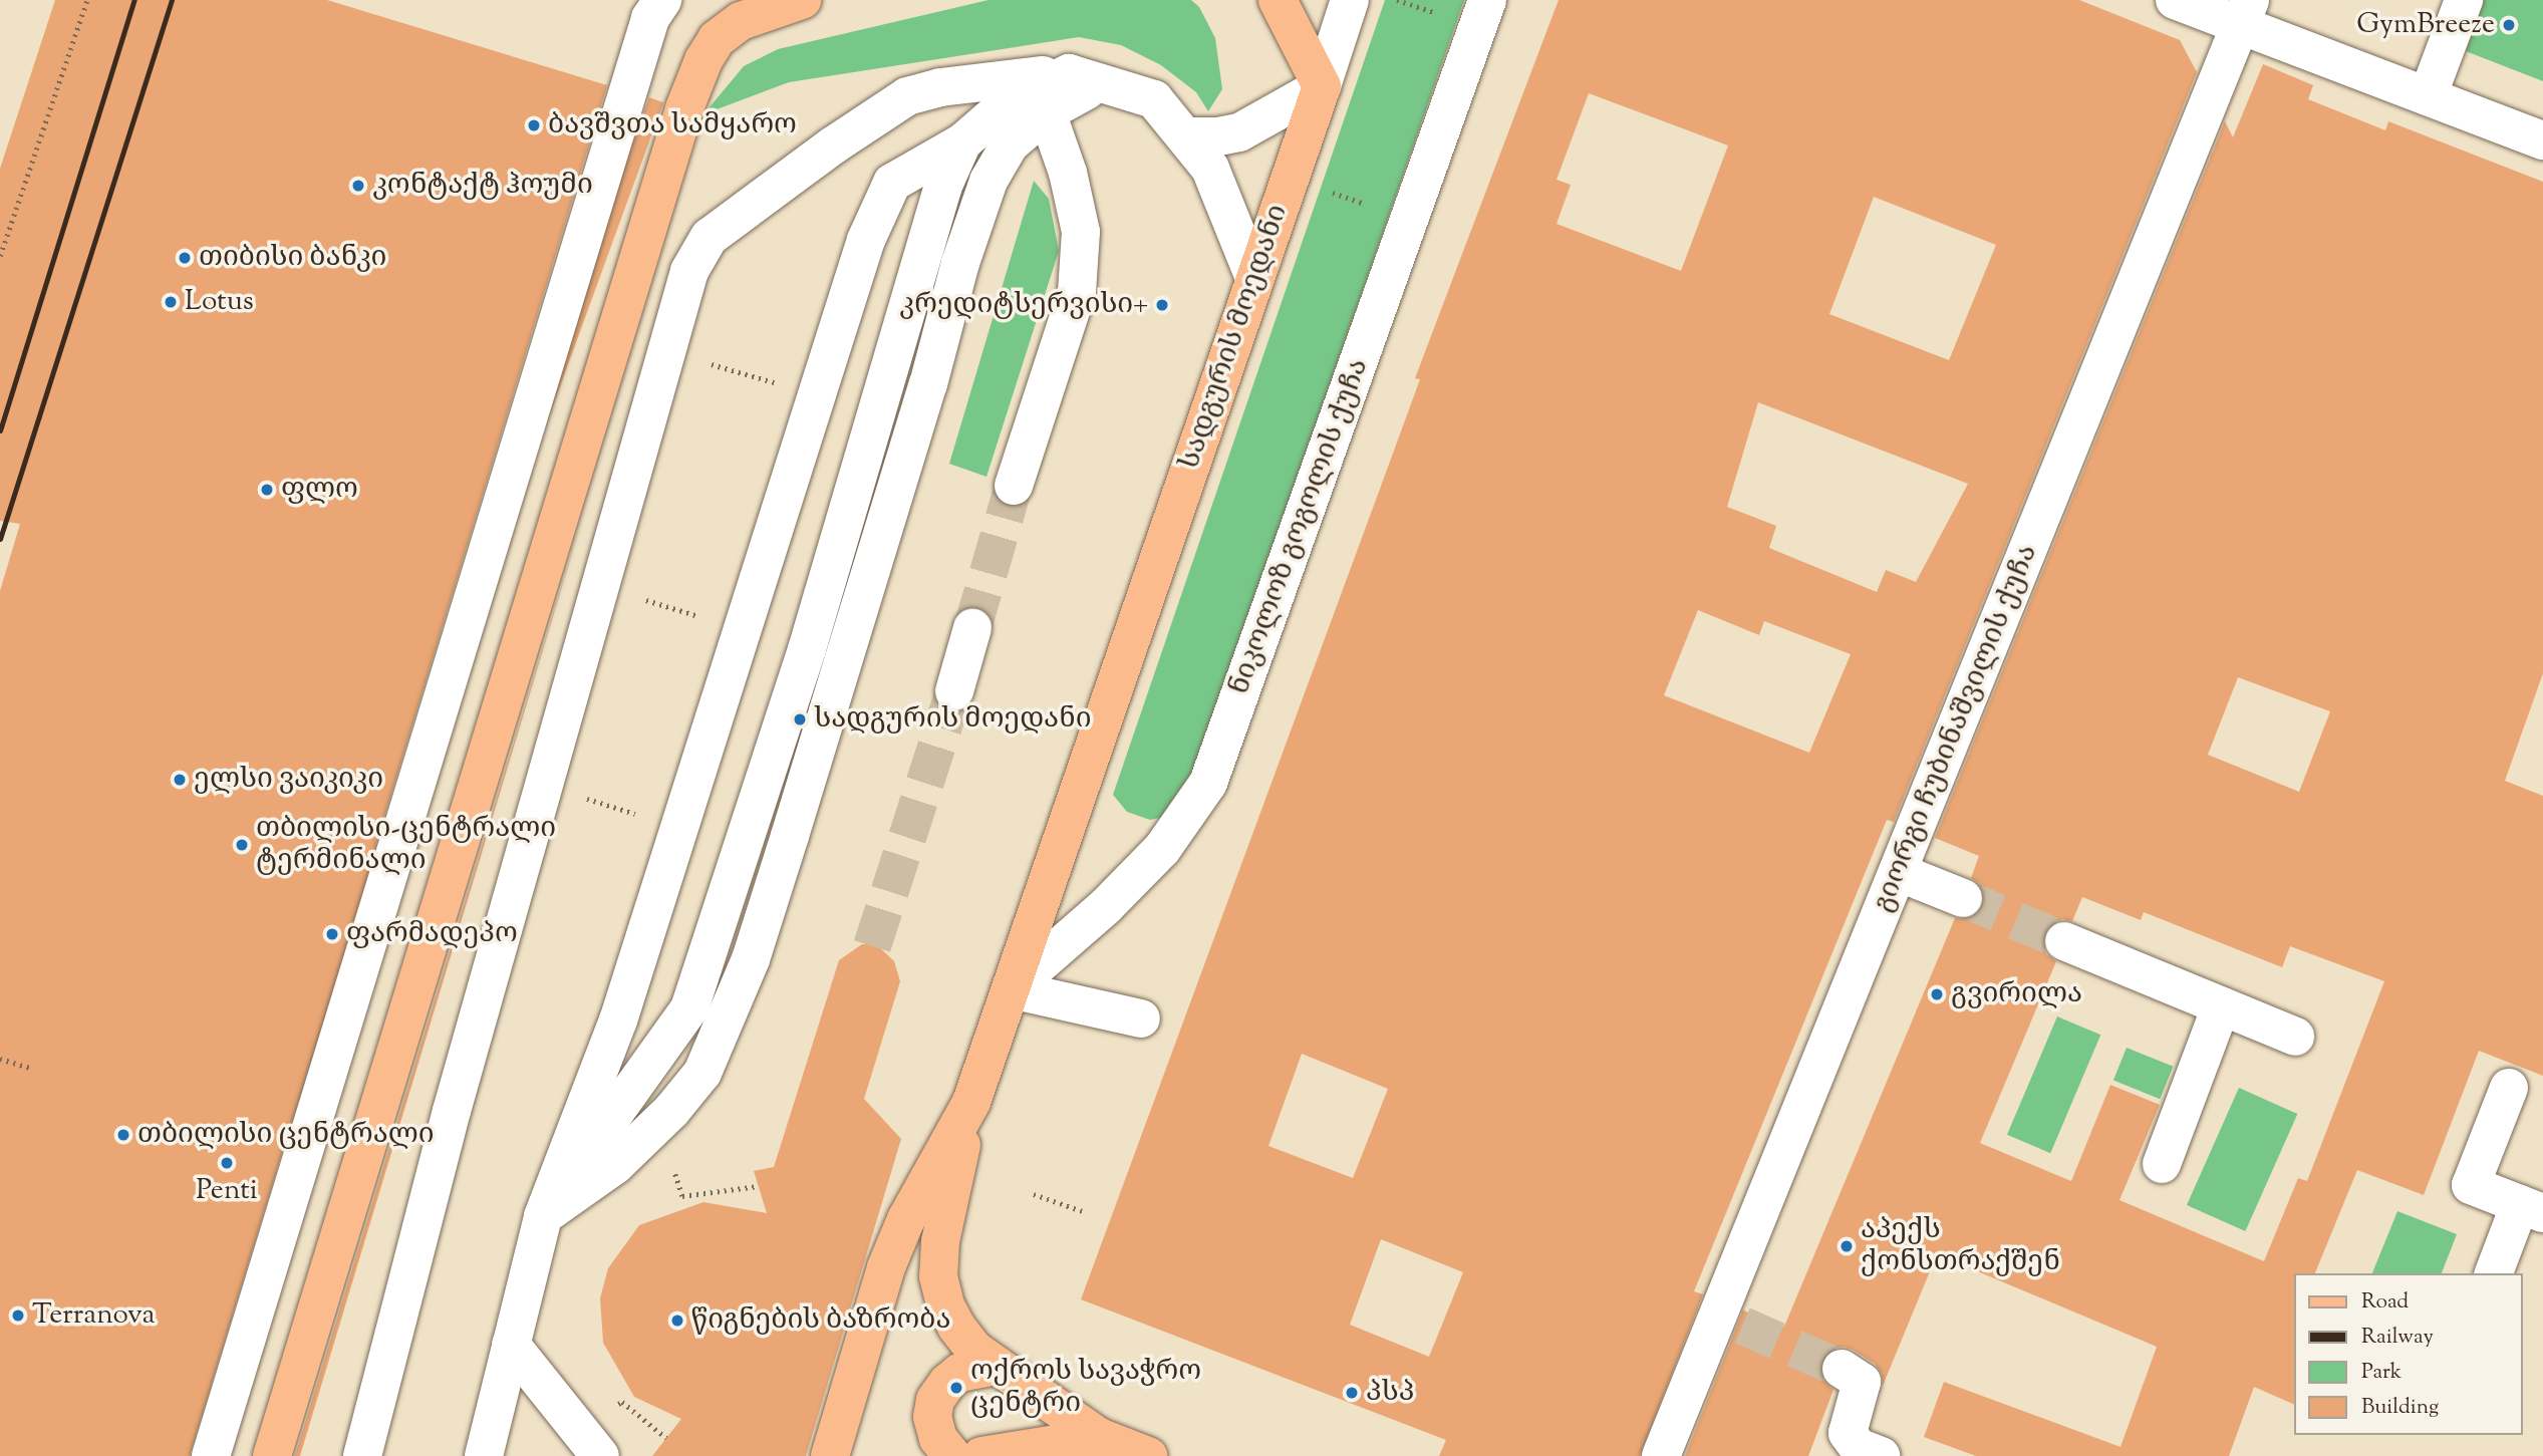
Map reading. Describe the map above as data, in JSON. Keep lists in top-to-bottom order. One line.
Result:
{"streets":{"main road":["სადგურის მოედანი"],"street":["ნიკოლოზ გოგოლის ქუჩა","გიორგი ჩუბინაშვილის ქუჩა"]},"crossings":[["სადგურის მოედანი","ნიკოლოზ გოგოლის ქუჩა"]],"places":["GymBreeze","ბავშვთა სამყარო","კონტაქტ ჰოუმი","თიბისი ბანკი","Lotus","კრედიტსერვისი+","ფლო","სადგურის მოედანი","ელსი ვაიკიკი","თბილისი-ცენტრალი ტერმინალი","ფარმადეპო","გვირილა","თბილისი ცენტრალი","Penti","აპექს ქონსთრაქშენ","Terranova","წიგნების ბაზრობა","ოქროს სავაჭრო ცენტრი","პსპ"],"legend":["Road","Railway","Park","Building"]}
